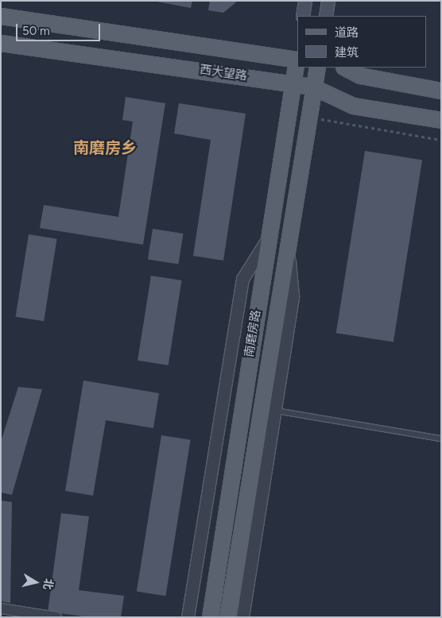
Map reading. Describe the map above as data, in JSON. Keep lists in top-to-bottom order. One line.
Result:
{"streets":{"main road":["西大望路","南磨房路"]},"crossings":[["西大望路","南磨房路"]],"districts":["南磨房乡"],"legend":["道路","建筑"],"scale_bar":"50 m","north":"right"}
